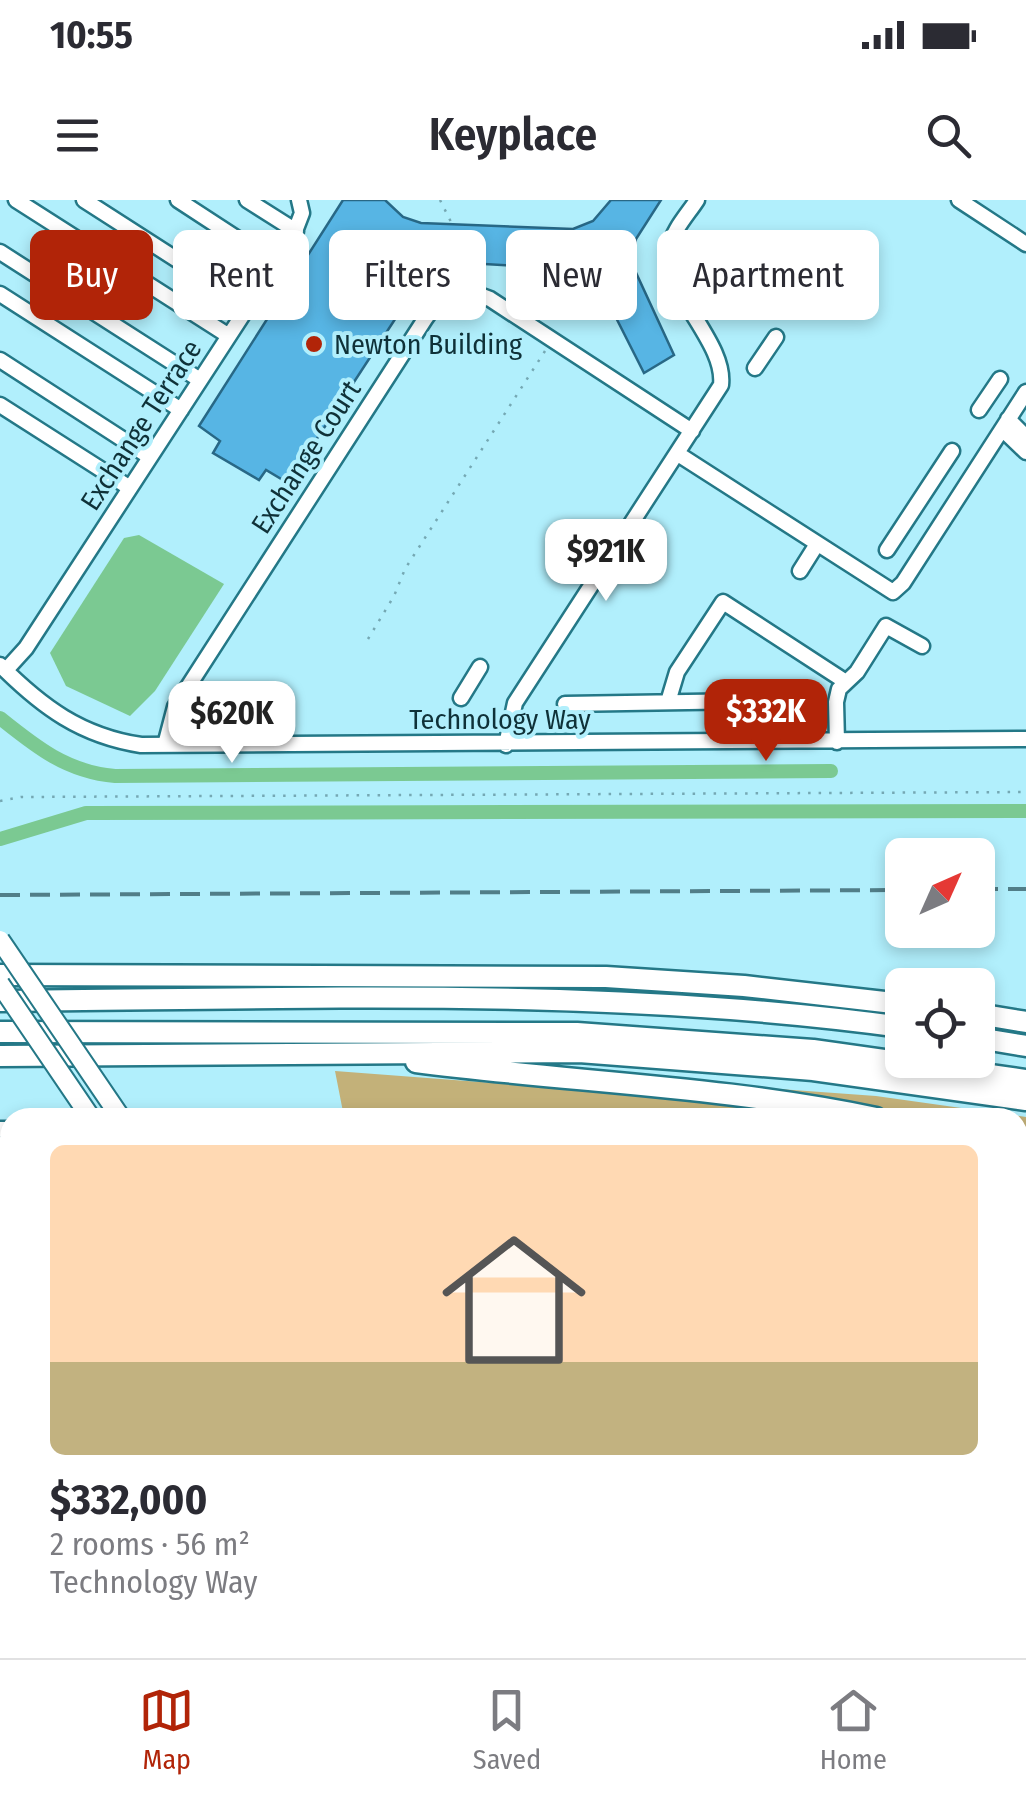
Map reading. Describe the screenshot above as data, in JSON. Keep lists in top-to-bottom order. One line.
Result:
{"streets":{"street":["Exchange Terrace","Exchange Court","Technology Way"]},"crossings":[["Exchange Terrace","Technology Way"],["Exchange Court","Technology Way"]],"places":["Newton Building"],"north":"top right","page":{"status":"10:55","header":"Keyplace","chip":["Buy","Rent","Filters","New","Apartment"],"price":["$921K","$332K","$620K"],"list":[{"name":"$332,000","note":"2 rooms · 56 m² · Technology Way"}],"tabs":["Map","Saved","Home"]}}
